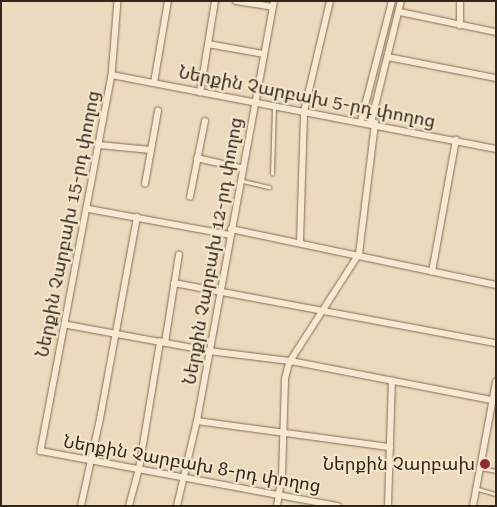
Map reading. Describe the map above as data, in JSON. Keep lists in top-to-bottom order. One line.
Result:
{"streets":{"street":["Ներքին Չարբախ 5-րդ փողոց","Ներքին Չարբախ 15-րդ փողոց","Ներքին Չարբախ 12-րդ փողոց","Ներքին Չարբախ 8-րդ փողոց"]},"crossings":[["Ներքին Չարբախ 5-րդ փողոց","Ներքին Չարբախ 15-րդ փողոց"],["Ներքին Չարբախ 5-րդ փողոց","Ներքին Չարբախ 12-րդ փողոց"],["Ներքին Չարբախ 15-րդ փողոց","Ներքին Չարբախ 8-րդ փողոց"],["Ներքին Չարբախ 12-րդ փողոց","Ներքին Չարբախ 8-րդ փողոց"]],"places":["Ներքին Չարբախ"]}
